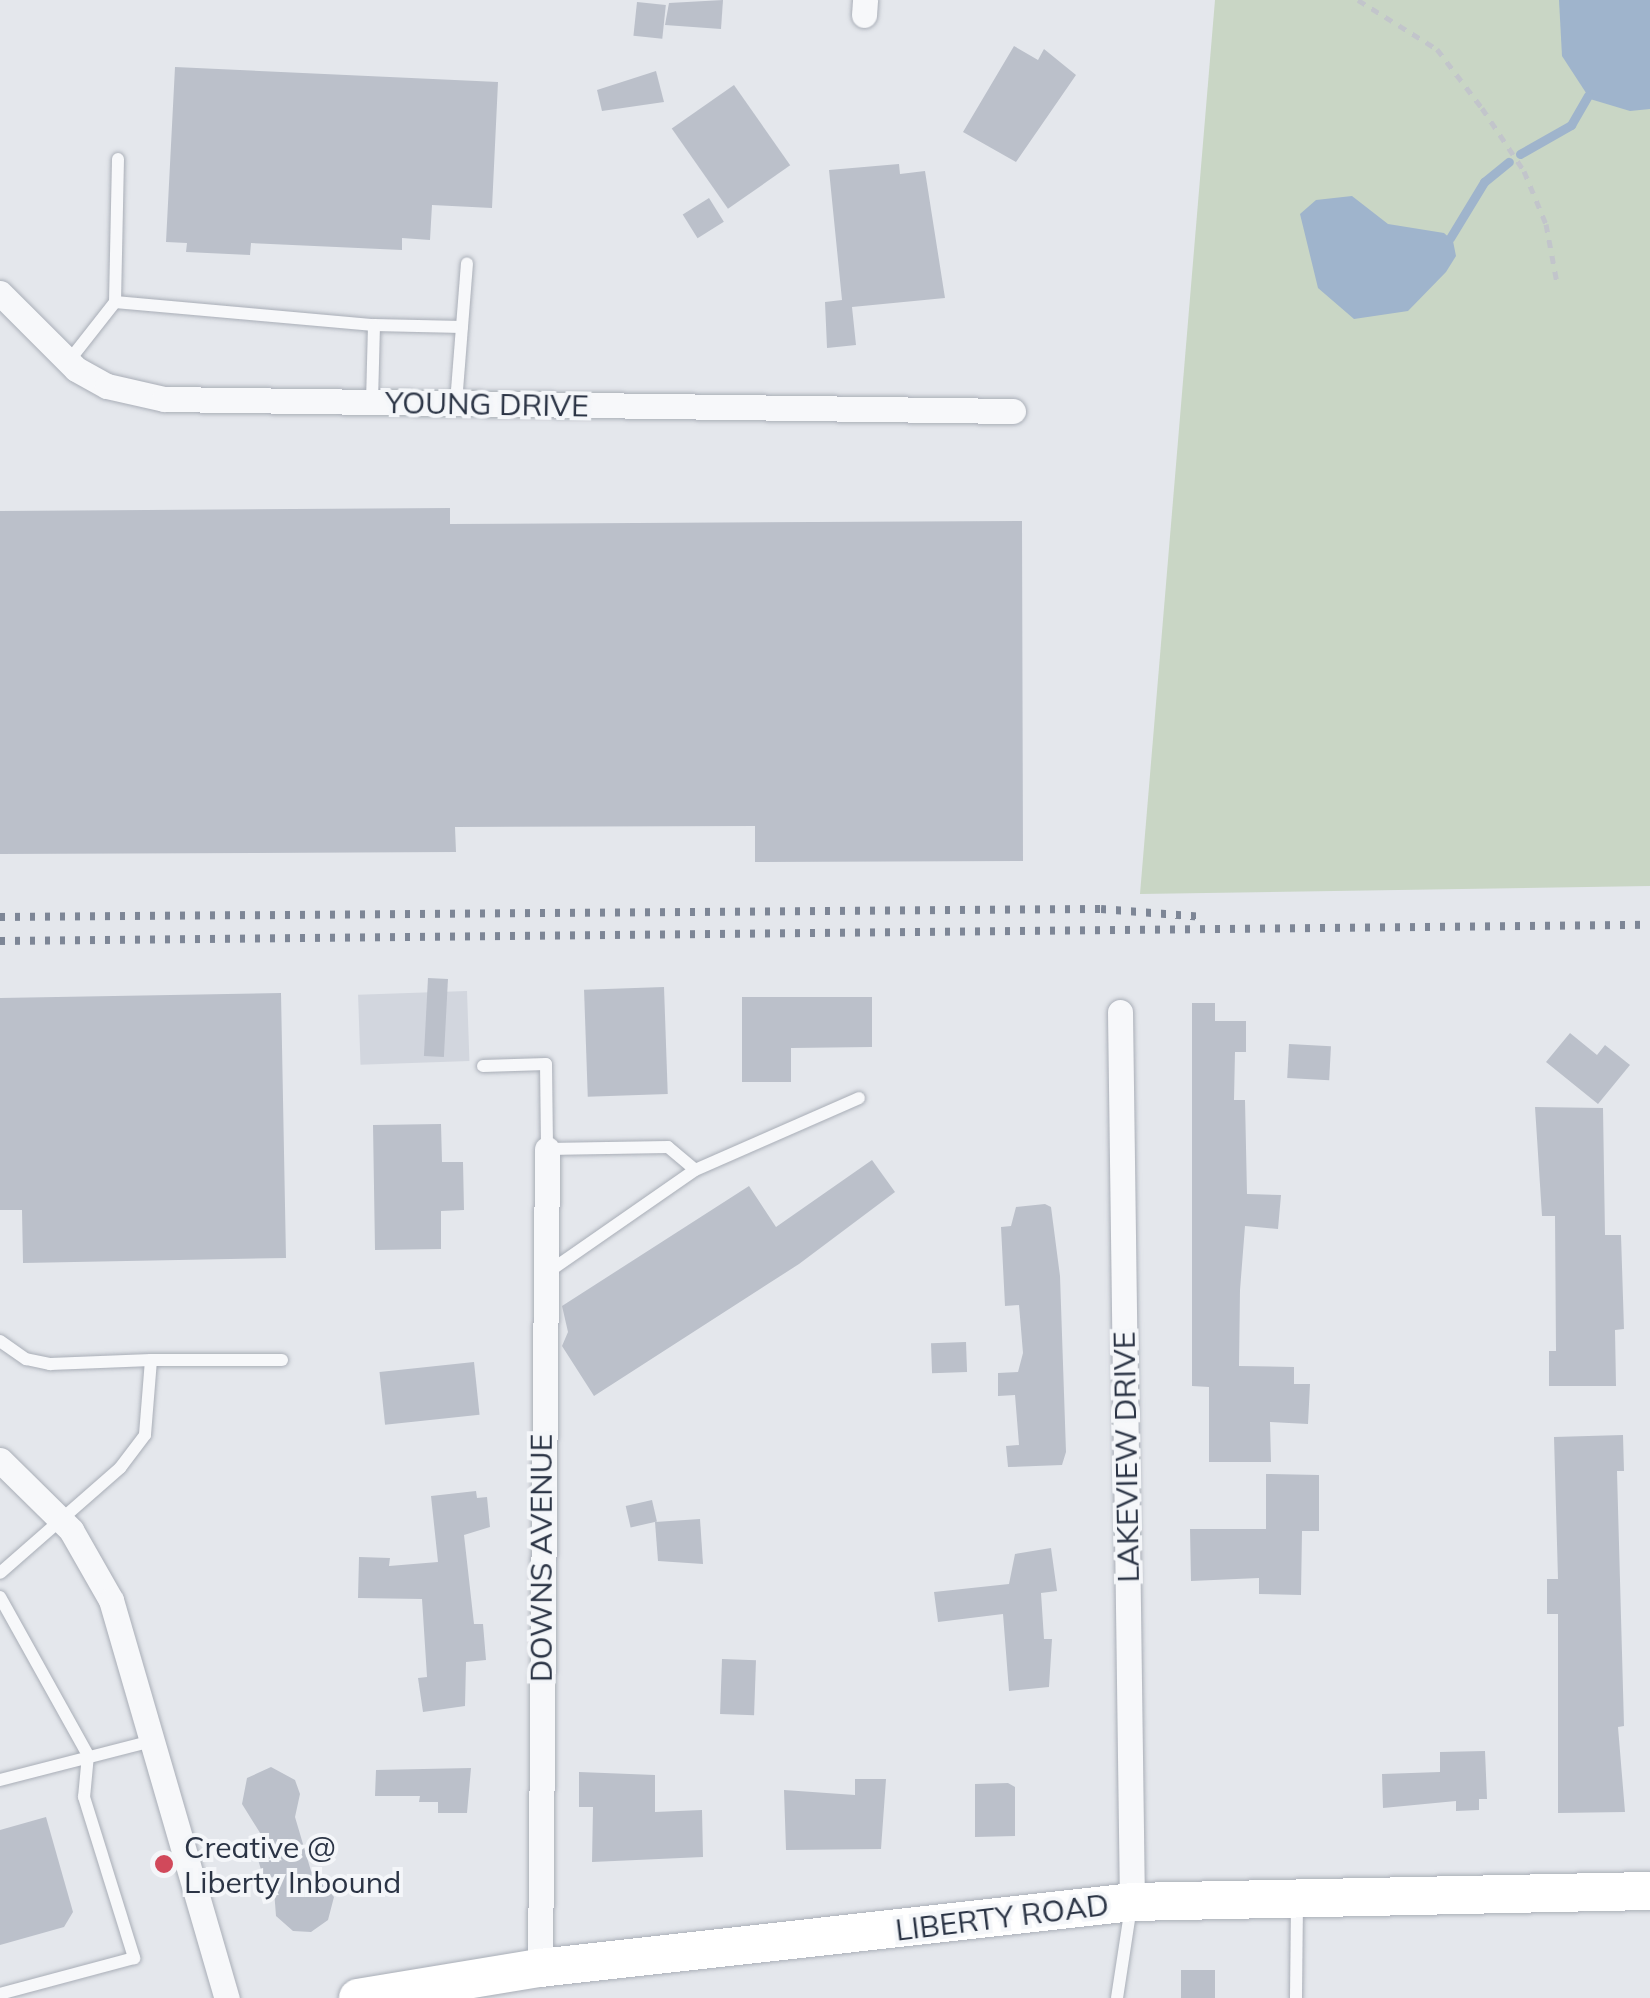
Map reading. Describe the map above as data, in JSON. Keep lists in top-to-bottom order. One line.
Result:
{"streets":{"main road":["LIBERTY ROAD"],"street":["YOUNG DRIVE","LAKEVIEW DRIVE","DOWNS AVENUE"]},"crossings":[["LAKEVIEW DRIVE","LIBERTY ROAD"],["DOWNS AVENUE","LIBERTY ROAD"]],"places":["Creative @ Liberty Inbound"]}
